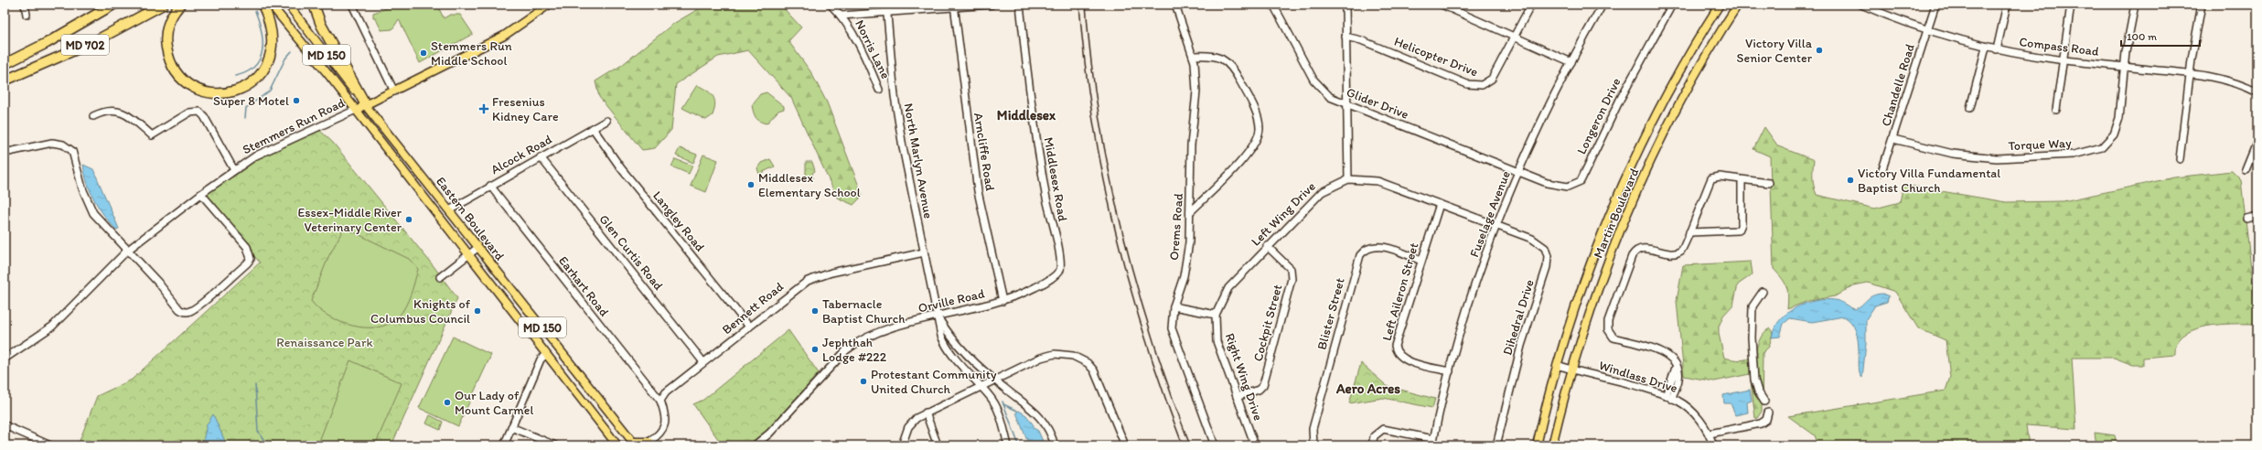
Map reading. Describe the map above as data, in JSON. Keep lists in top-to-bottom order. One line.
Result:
{"streets":{"highway":["MD 702"],"main road":["MD 150","Stemmers Run Road","Martin Boulevard","Eastern Boulevard"],"street":["Compass Road","Norris Lane","Helicopter Drive","Chandelle Road","Glider Drive","Longeron Drive","Torque Way","Arncliffe Road","Alcock Road","North Marlyn Avenue","Middlesex Road","Left Wing Drive","Fuselage Avenue","Langley Road","Orems Road","Glen Curtis Road","Earhart Road","Left Aileron Street","Orville Road","Bennett Road","Blister Street","Dihedral Drive","Cockpit Street","Right Wing Drive","Windlass Drive"]},"crossings":[["Compass Road","Chandelle Road"],["Compass Road","Torque Way"],["Chandelle Road","Torque Way"],["Glider Drive","Longeron Drive"],["Glider Drive","Fuselage Avenue"],["Longeron Drive","Fuselage Avenue"],["Stemmers Run Road","Eastern Boulevard"],["Arncliffe Road","Orville Road"],["Alcock Road","Eastern Boulevard"],["Alcock Road","Langley Road"],["Alcock Road","Glen Curtis Road"],["Alcock Road","Earhart Road"],["North Marlyn Avenue","Orville Road"],["North Marlyn Avenue","Bennett Road"],["Middlesex Road","Orville Road"],["Martin Boulevard","Windlass Drive"],["Left Wing Drive","Fuselage Avenue"],["Left Wing Drive","Left Aileron Street"],["Left Wing Drive","Dihedral Drive"],["Left Wing Drive","Cockpit Street"],["Left Wing Drive","Right Wing Drive"],["Fuselage Avenue","Left Aileron Street"],["Fuselage Avenue","Dihedral Drive"],["Langley Road","Bennett Road"],["Glen Curtis Road","Bennett Road"],["Earhart Road","Bennett Road"],["Left Aileron Street","Blister Street"],["Cockpit Street","Right Wing Drive"]],"districts":["Middlesex","Aero Acres"],"parks":["Renaissance Park"],"places":{"other":["Victory Villa Senior Center","Stemmers Run Middle School","Super 8 Motel","Victory Villa Fundamental Baptist Church","Middlesex Elementary School","Essex-Middle River Veterinary Center","Knights of Columbus Council","Tabernacle Baptist Church","Jephthah Lodge #222","Protestant Community United Church","Our Lady of Mount Carmel"],"health":["Fresenius Kidney Care"]},"scale_bar":"100 m"}
